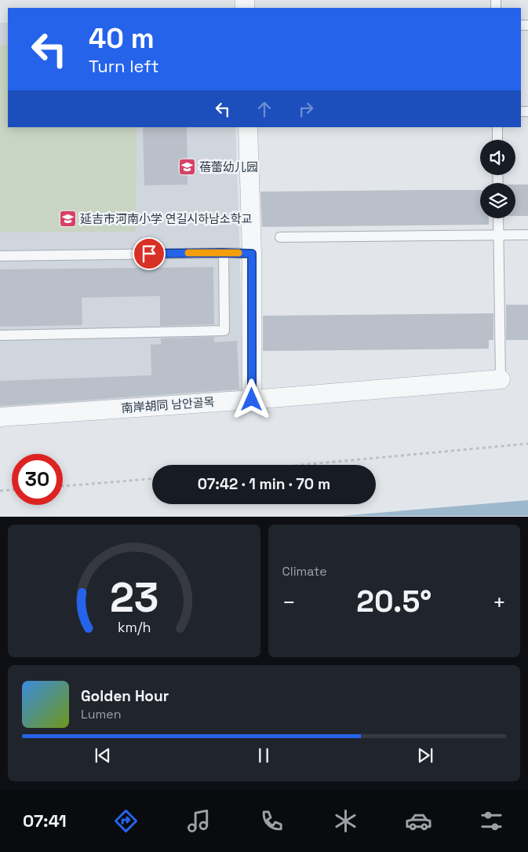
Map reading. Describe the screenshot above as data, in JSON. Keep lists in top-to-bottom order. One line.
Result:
{"streets":{"street":["南岸胡同 남안골목"]},"places":{"school or university":["蓓蕾幼儿园","延吉市河南小学 연길시하남소학교"]},"page":{"turn":["40 m","Turn left"],"limit":"30","trip":"07:42 · 1 min · 70 m","tile":"Climate","heat":["−","20.5°","+"],"song":["Golden Hour","Lumen"],"tabs":"07:41","gauge":["23","km/h"]}}
